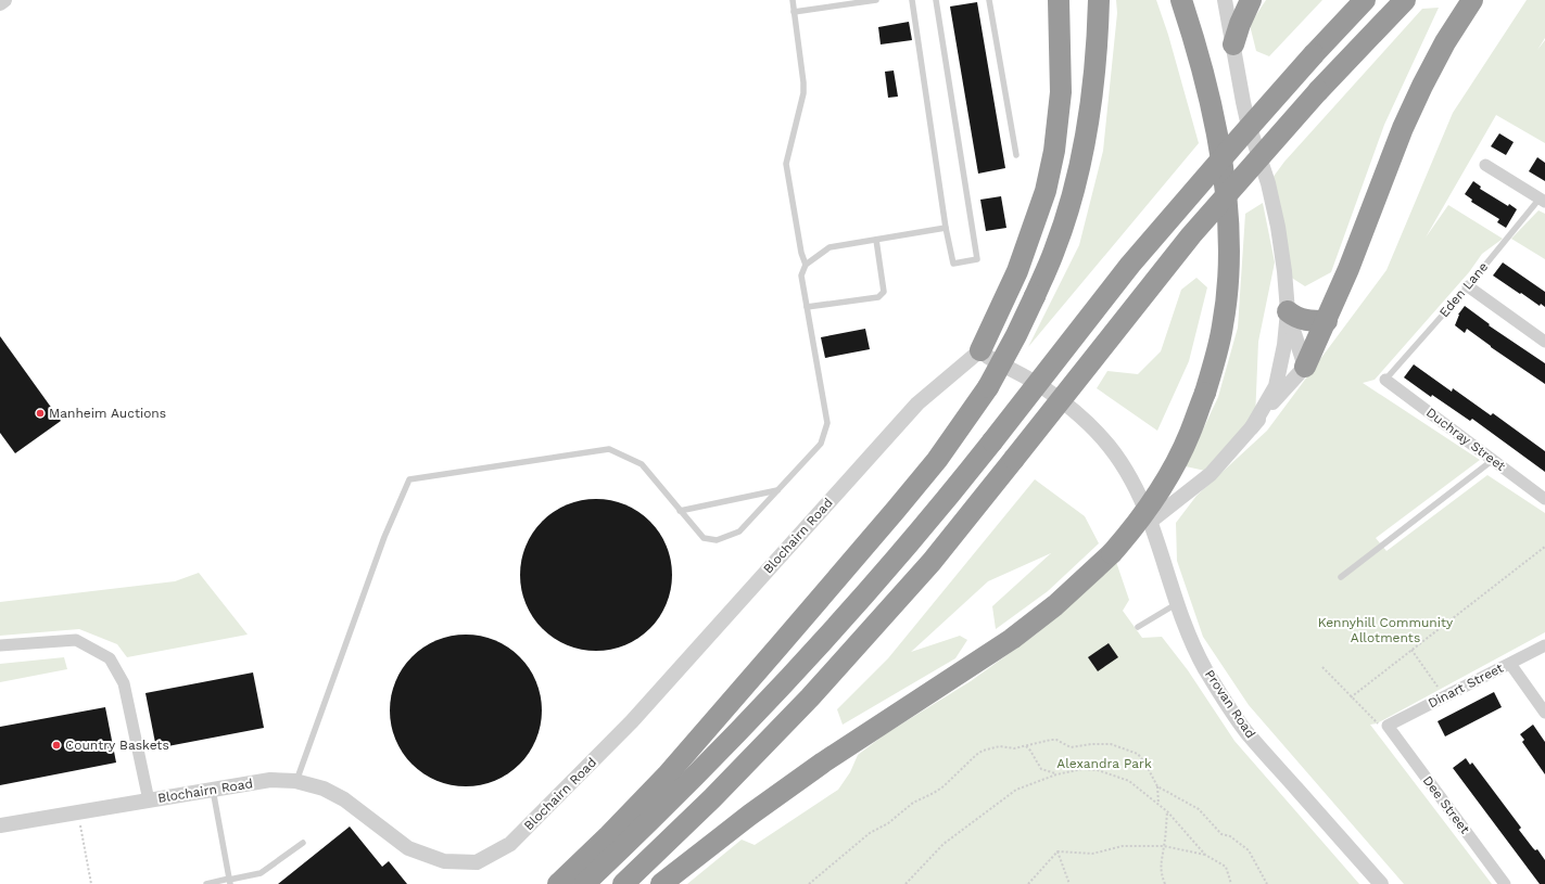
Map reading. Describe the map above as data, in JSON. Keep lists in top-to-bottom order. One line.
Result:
{"streets":{"street":["Duchray Street","Blochairn Road","Dinart Street","Provan Road","Dee Street"],"lane":["Eden Lane"]},"crossings":[["Eden Lane","Duchray Street"],["Blochairn Road","Provan Road"],["Dinart Street","Dee Street"]],"parks":["Kennyhill Community Allotments","Alexandra Park"],"places":["Manheim Auctions","Country Baskets"]}
